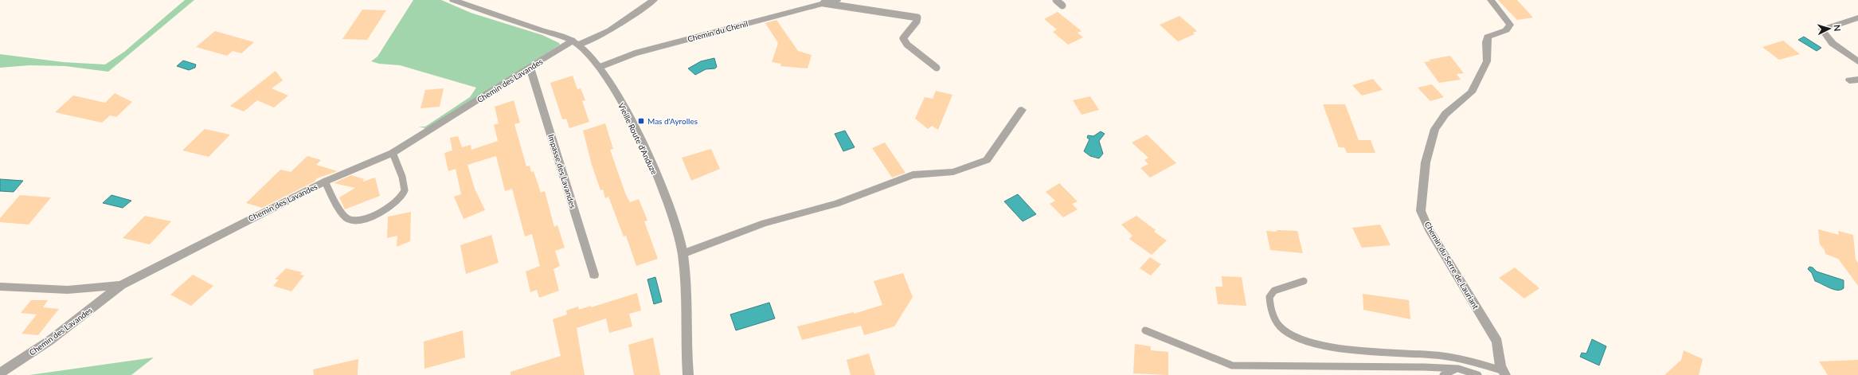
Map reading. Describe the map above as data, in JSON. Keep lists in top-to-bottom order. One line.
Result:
{"streets":{"street":["Chemin du Chenil","Chemin des Lavandes","Vieille Route d'Anduze","Impasse des Lavandes","Chemin du Serre de Lauriant"]},"crossings":[["Chemin du Chenil","Vieille Route d'Anduze"],["Chemin des Lavandes","Vieille Route d'Anduze"],["Chemin des Lavandes","Impasse des Lavandes"]],"places":{"transit":["Mas d'Ayrolles"]},"north":"right"}
